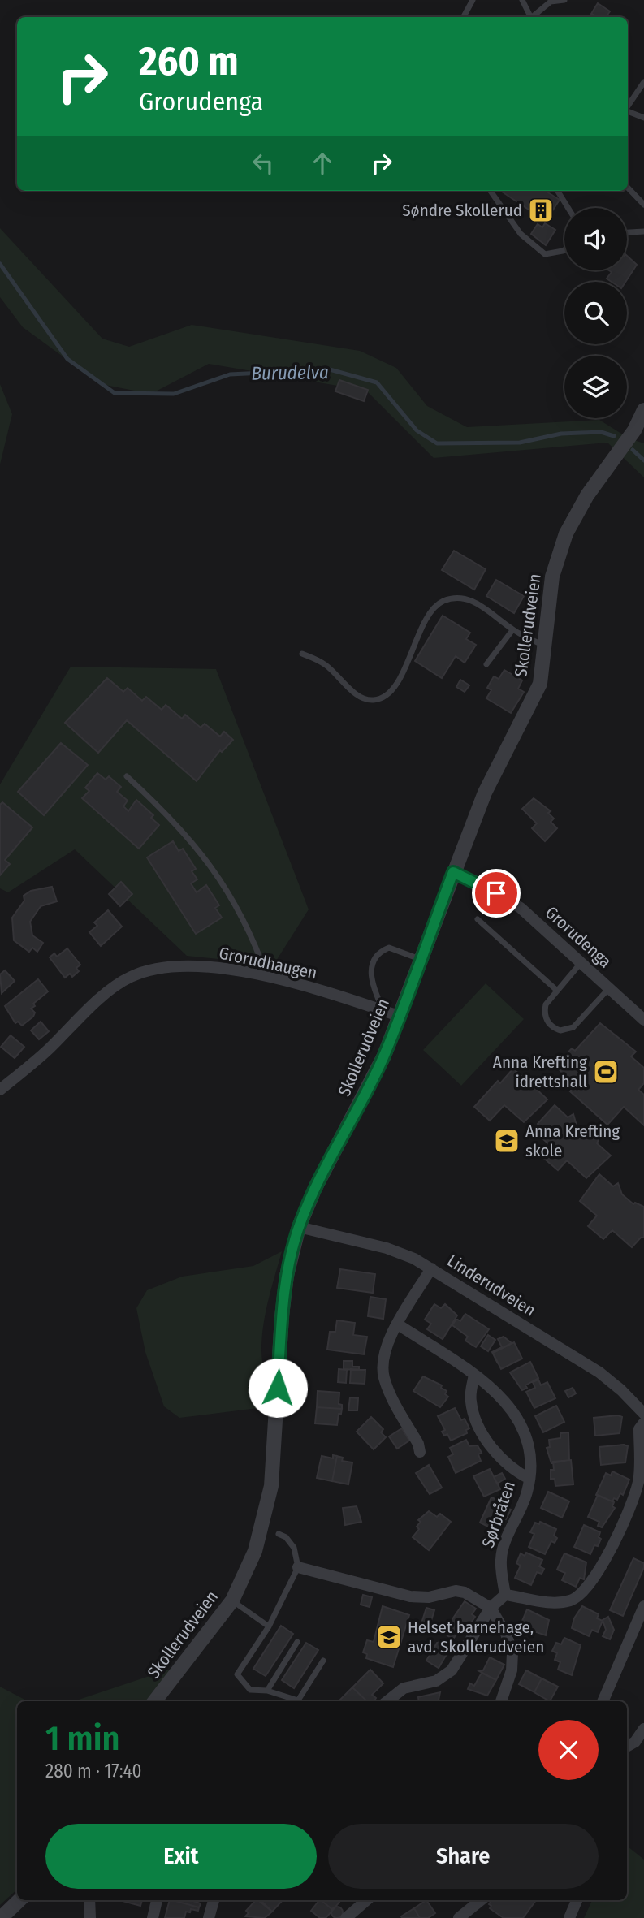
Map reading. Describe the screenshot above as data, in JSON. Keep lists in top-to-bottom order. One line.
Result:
{"streets":{"street":["Skollerudveien","Grorudenga","Grorudhaugen","Linderudveien","Sørbråten"]},"crossings":[["Skollerudveien","Grorudenga"],["Skollerudveien","Grorudhaugen"],["Skollerudveien","Linderudveien"]],"water":["Burudelva"],"places":{"building":["Søndre Skollerud"],"sports":["Anna Krefting idrettshall"],"school or university":["Anna Krefting skole","Helset barnehage, avd. Skollerudveien"]},"page":{"turn":["260 m","Grorudenga"],"heading":["1 min","280 m · 17:40"],"buttons":["Exit","Share"]}}
